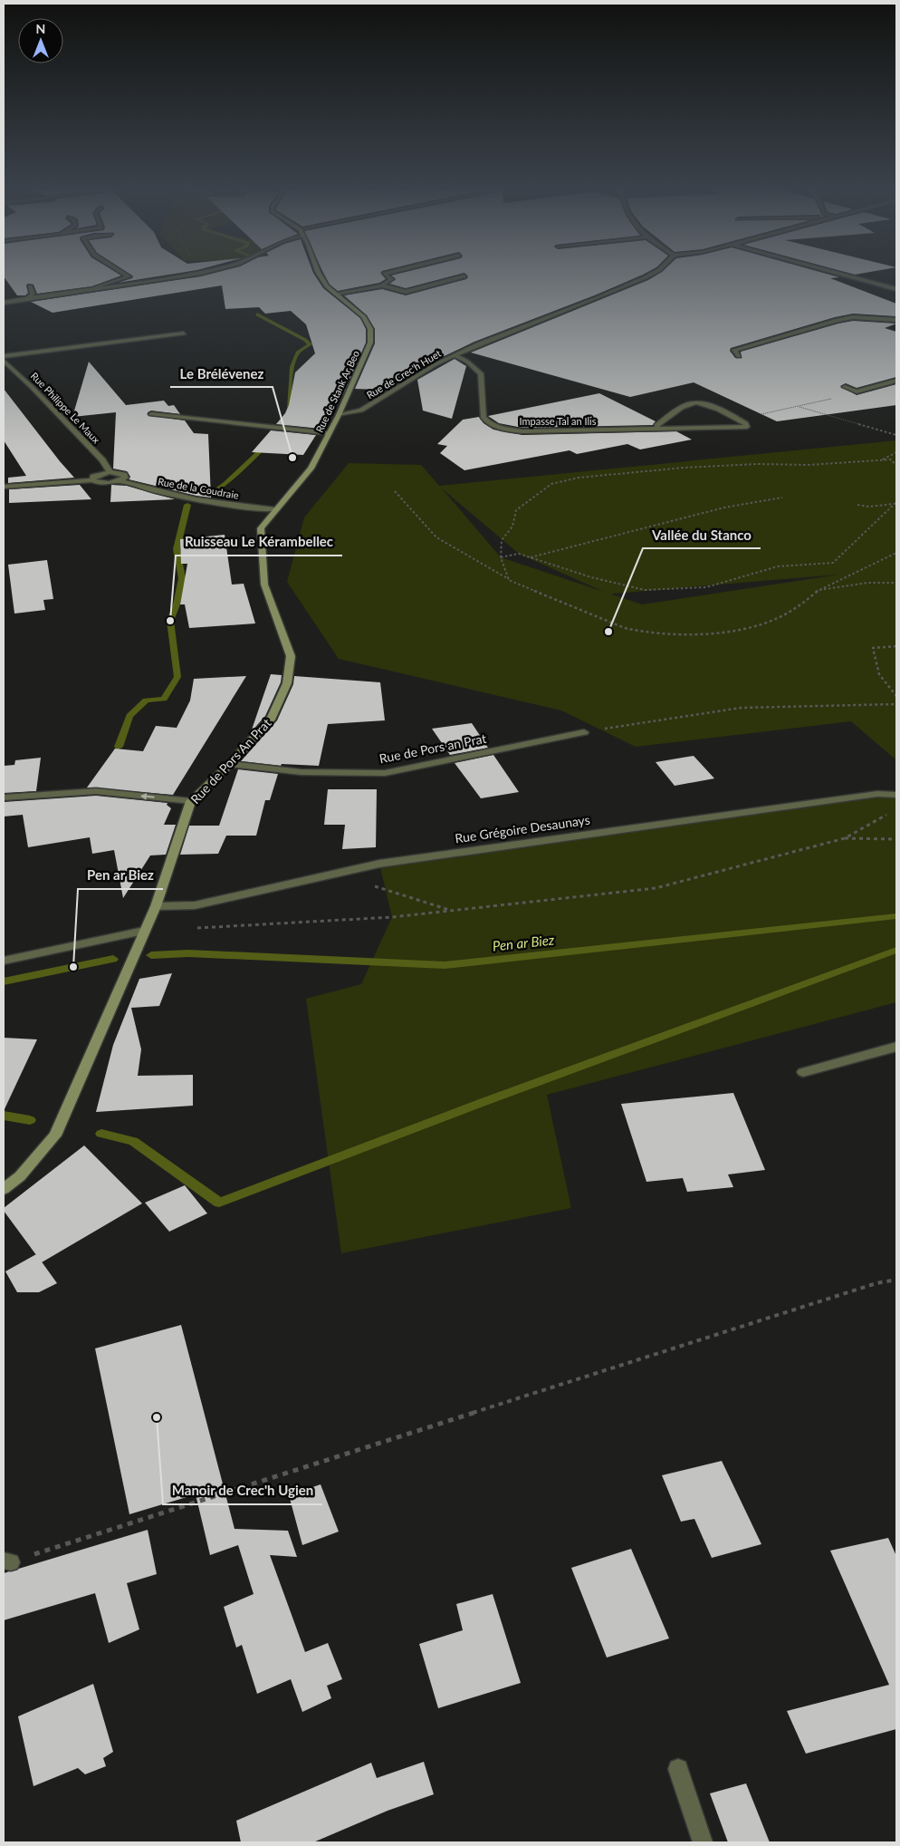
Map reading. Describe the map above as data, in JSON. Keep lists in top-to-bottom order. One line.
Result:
{"streets":{"street":["Rue de Crec'h Huet","Rue de Stank Ar Beo","Rue Philippe Le Maux","Impasse Tal an Ilis","Rue de la Coudraie","Rue de Pors an Prat","Rue de Pors An Prat","Rue Grégoire Desaunays"]},"crossings":[["Rue de Crec'h Huet","Rue de Stank Ar Beo"],["Rue de Crec'h Huet","Impasse Tal an Ilis"],["Rue de Stank Ar Beo","Rue de la Coudraie"],["Rue de Stank Ar Beo","Rue de Pors An Prat"],["Rue de la Coudraie","Rue de Pors An Prat"],["Rue de Pors an Prat","Rue de Pors An Prat"],["Rue de Pors An Prat","Rue Grégoire Desaunays"]],"water":["Pen ar Biez"],"places":["Le Brélévenez","Ruisseau Le Kérambellec","Vallée du Stanco","Pen ar Biez","Manoir de Crec'h Ugien"],"north":"top"}
